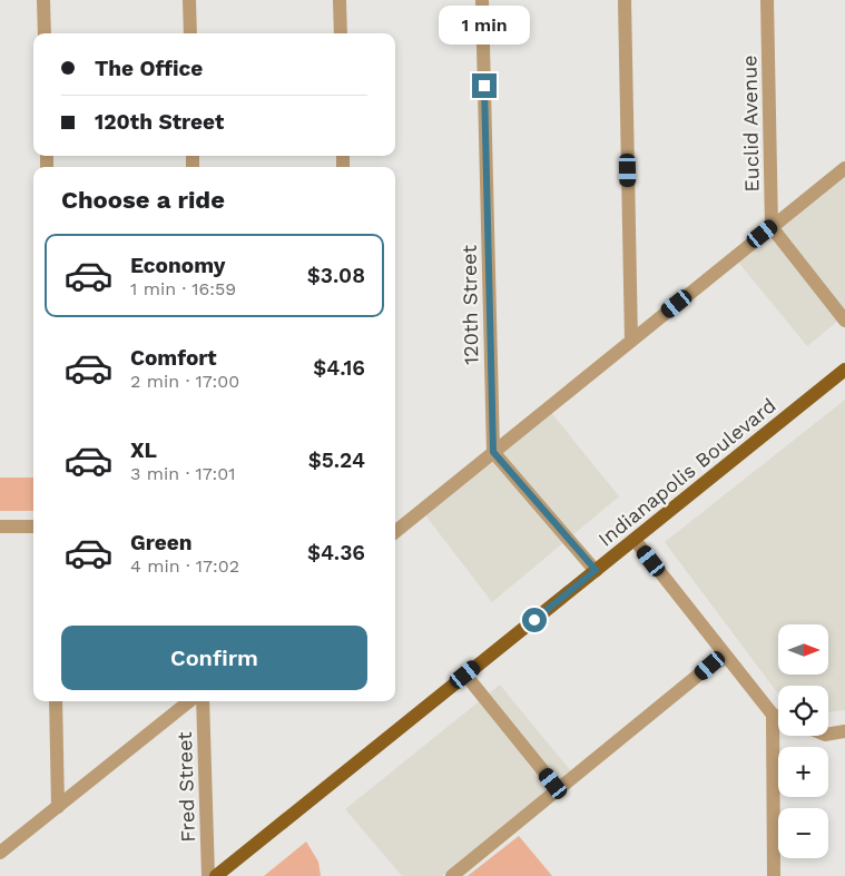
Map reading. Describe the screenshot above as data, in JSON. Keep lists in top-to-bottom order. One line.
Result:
{"streets":{"main road":["Indianapolis Boulevard"],"street":["Euclid Avenue","120th Street","Fred Street"]},"north":"right","page":{"bubble":"1 min","banner":["The Office","120th Street"],"heading":"Choose a ride","list":[{"name":"Economy","note":"1 min · 16:59","value":"$3.08"},{"name":"Comfort","note":"2 min · 17:00","value":"$4.16"},{"name":"XL","note":"3 min · 17:01","value":"$5.24"},{"name":"Green","note":"4 min · 17:02","value":"$4.36"}],"buttons":"Confirm","map_buttons":["+","−"]}}
